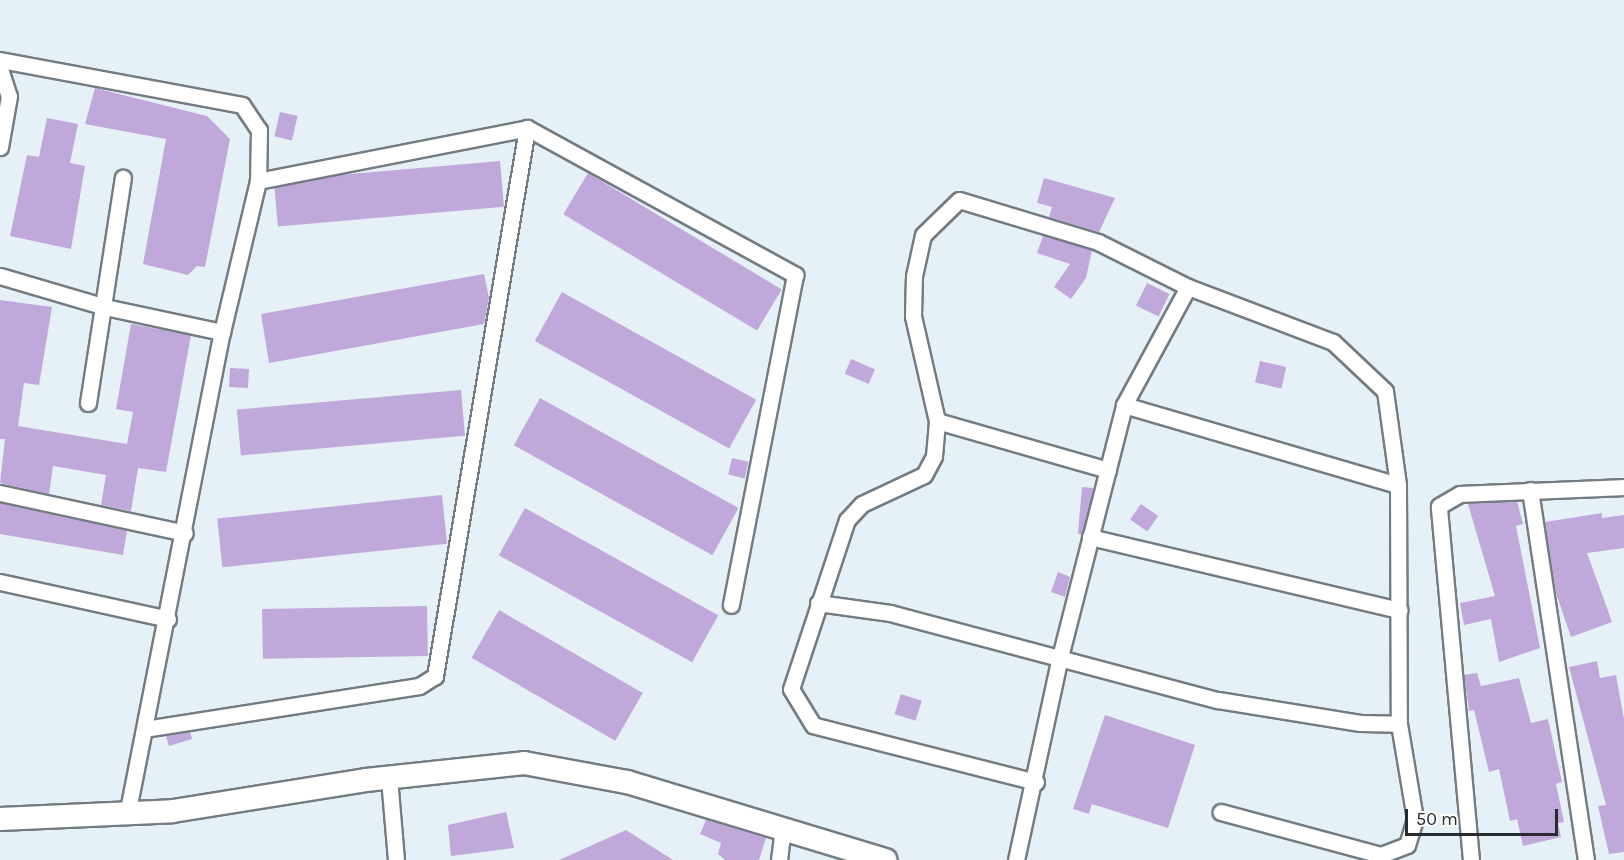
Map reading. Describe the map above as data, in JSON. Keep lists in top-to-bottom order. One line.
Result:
{"scale_bar":"50 m"}
